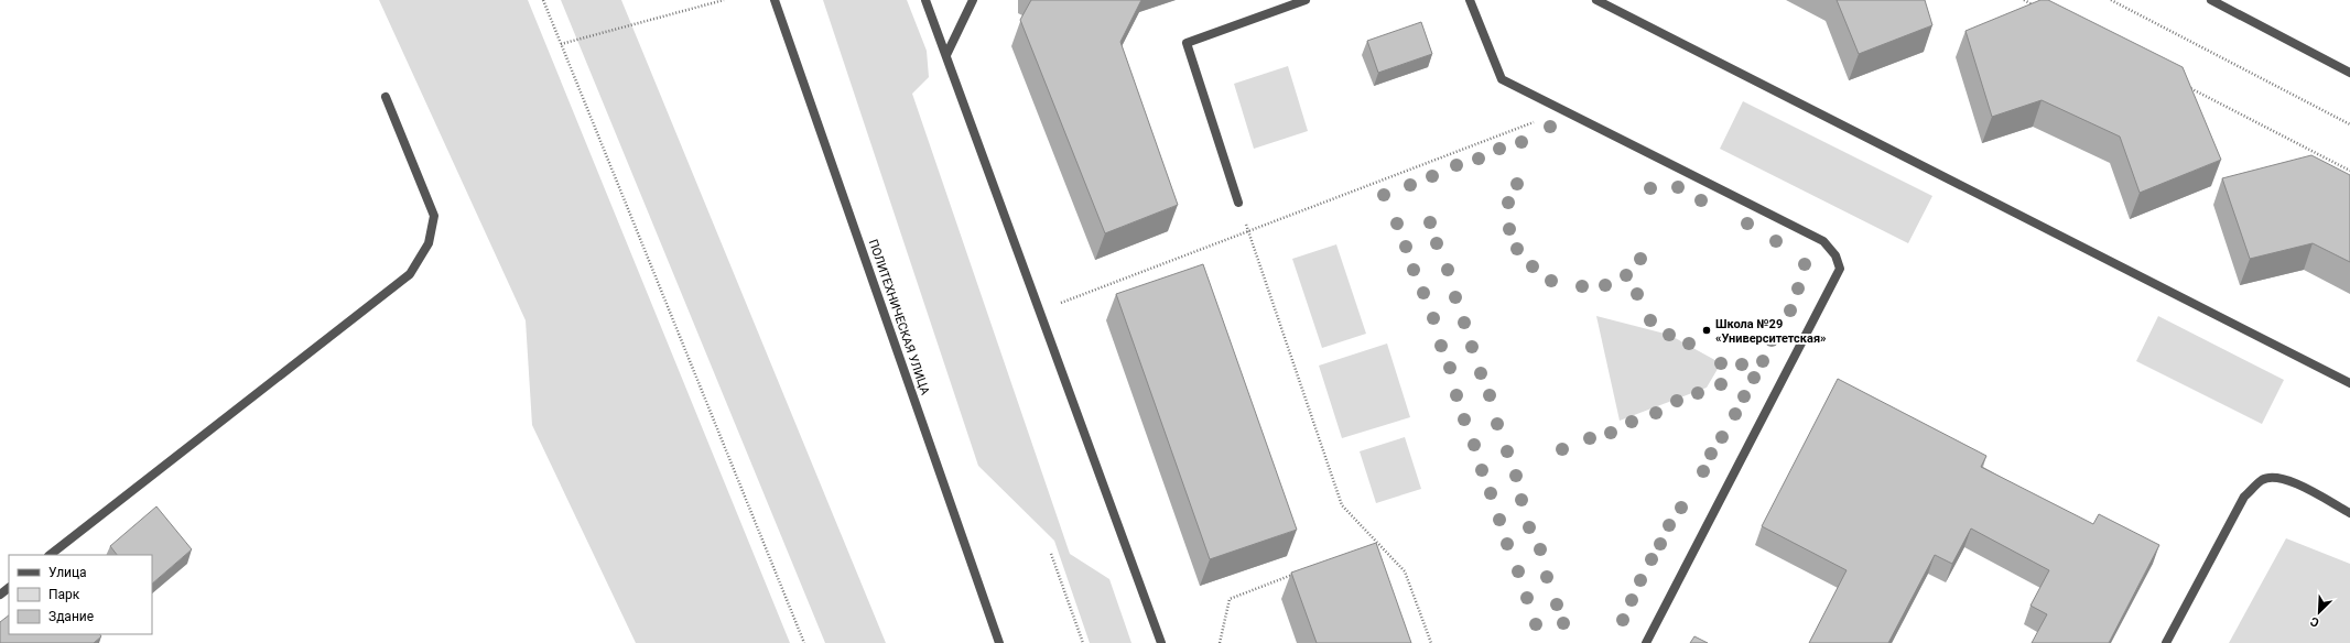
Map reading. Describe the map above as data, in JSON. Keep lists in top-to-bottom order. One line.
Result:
{"streets":{"street":["ПОЛИТЕХНИЧЕСКАЯ УЛИЦА"]},"places":["Школа №29 «Университетская»"],"legend":["Улица","Парк","Здание"],"north":"bottom left"}
